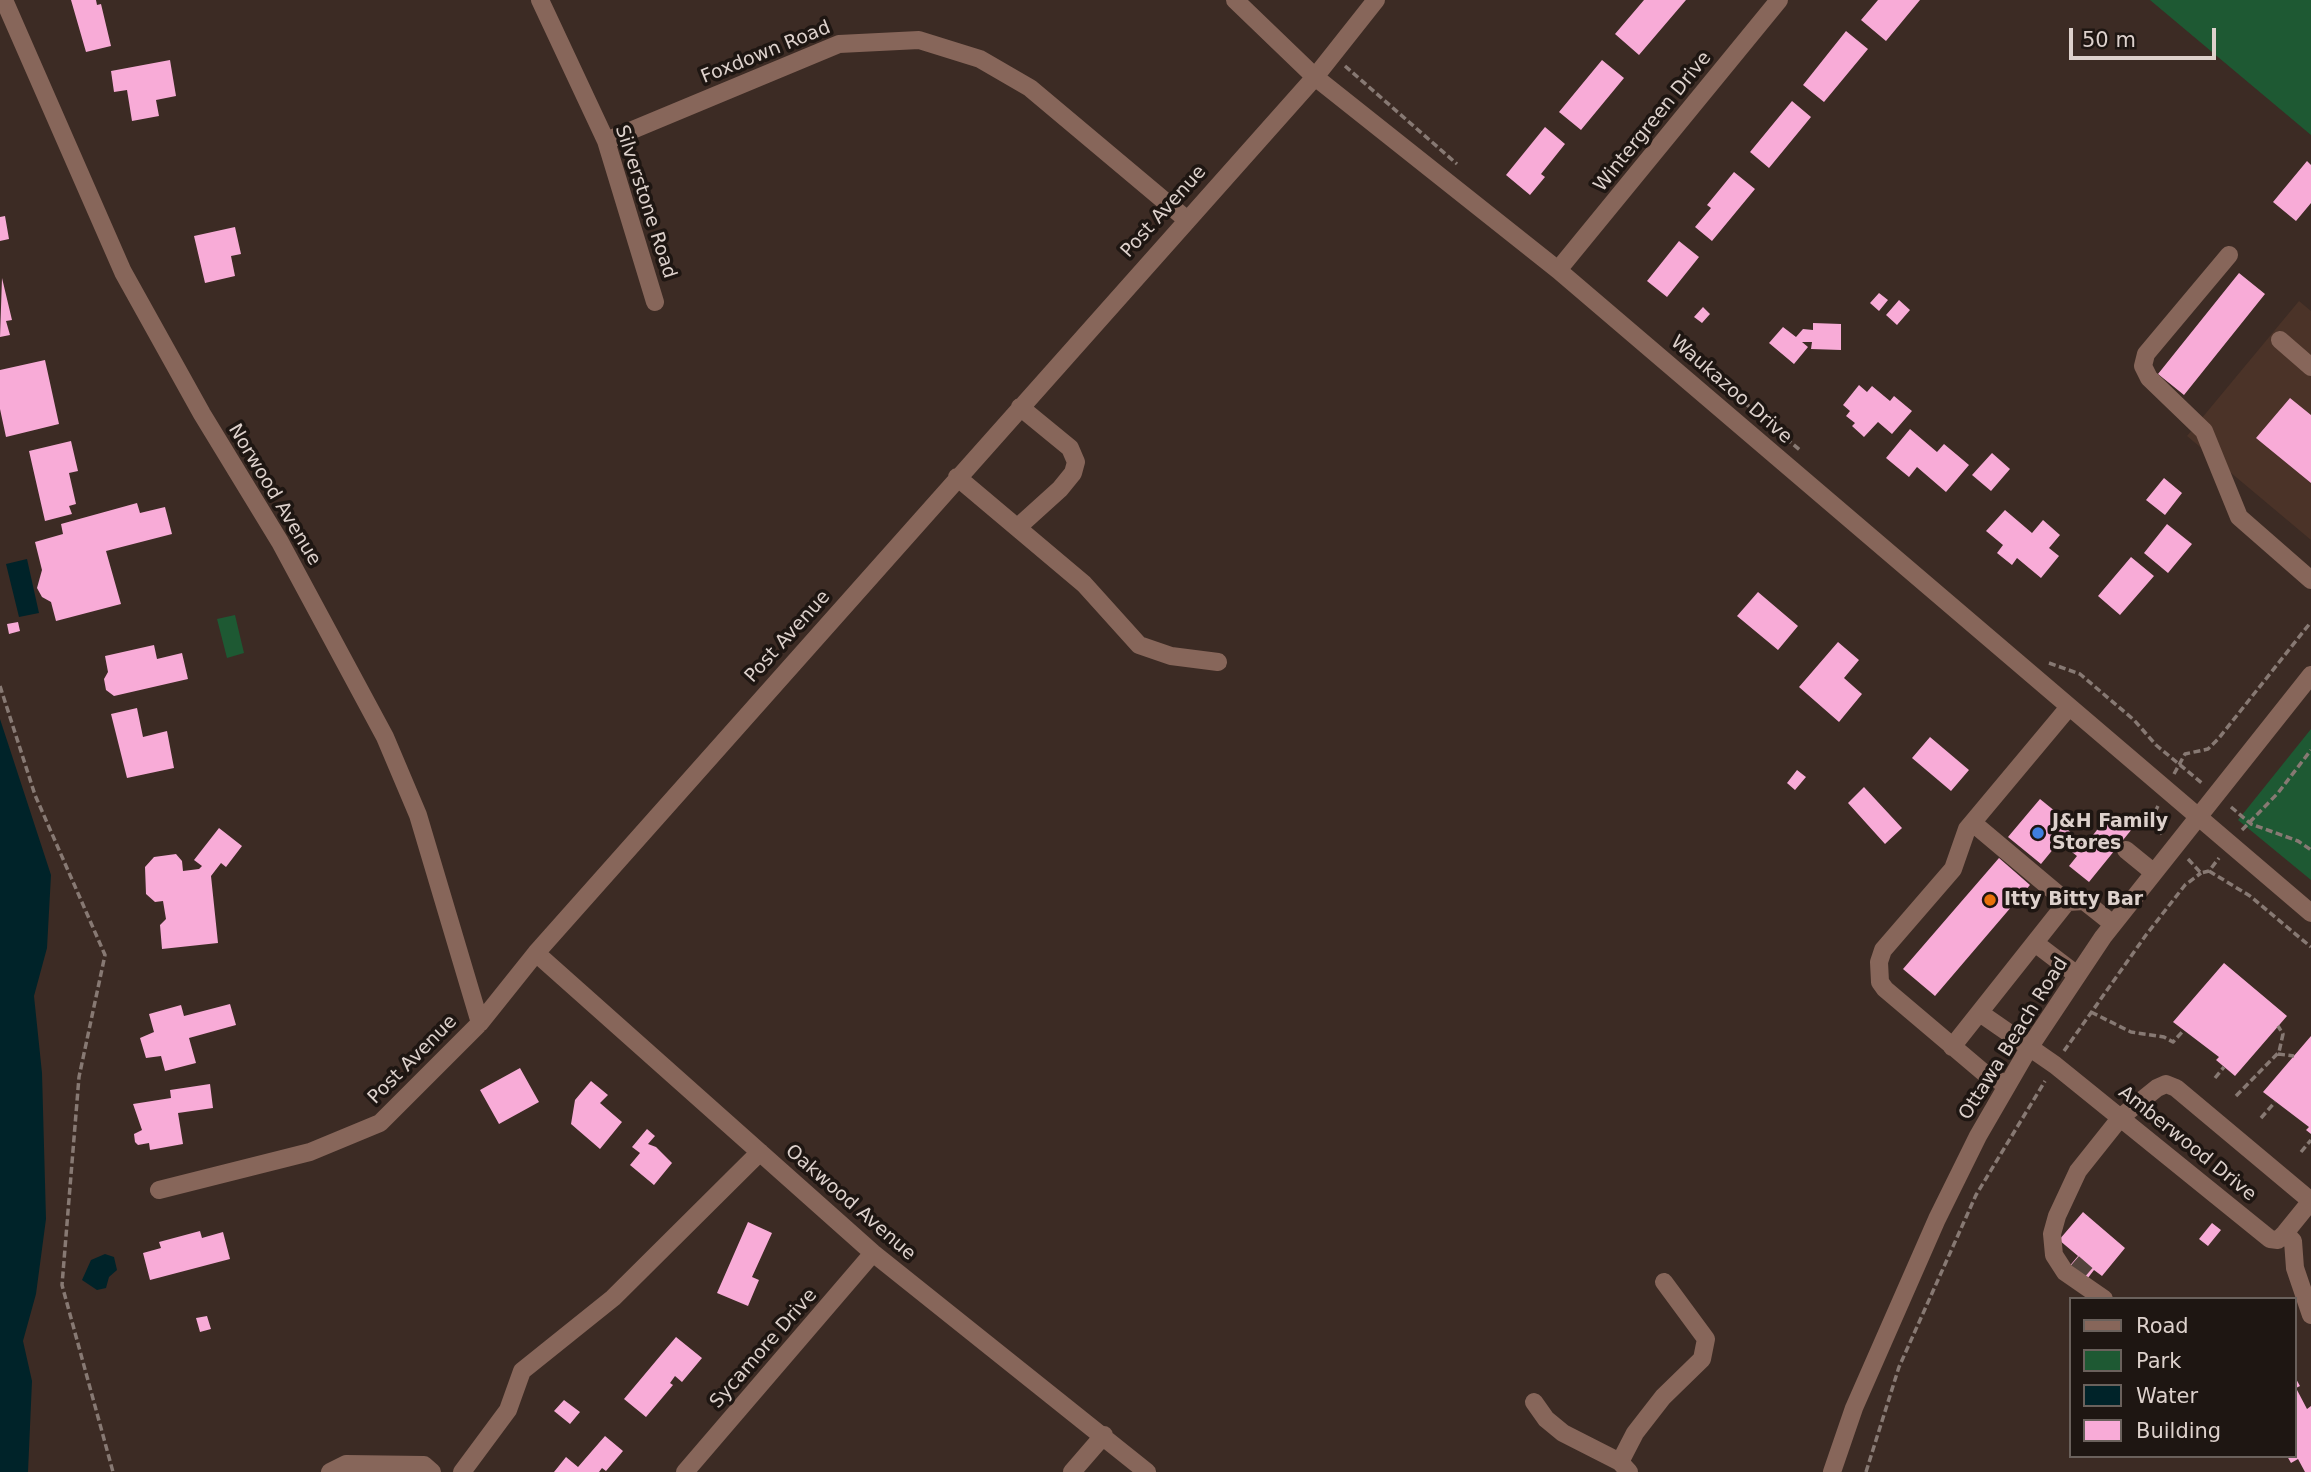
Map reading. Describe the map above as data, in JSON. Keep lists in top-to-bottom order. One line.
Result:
{"streets":{"street":["Foxdown Road","Wintergreen Drive","Silverstone Road","Post Avenue","Waukazoo Drive","Norwood Avenue","Ottawa Beach Road","Amberwood Drive","Oakwood Avenue","Sycamore Drive"]},"crossings":[["Foxdown Road","Silverstone Road"],["Foxdown Road","Post Avenue"],["Wintergreen Drive","Waukazoo Drive"],["Post Avenue","Waukazoo Drive"],["Post Avenue","Norwood Avenue"],["Post Avenue","Oakwood Avenue"],["Waukazoo Drive","Ottawa Beach Road"],["Ottawa Beach Road","Amberwood Drive"],["Oakwood Avenue","Sycamore Drive"]],"places":["J&H Family Stores","Itty Bitty Bar"],"legend":["Road","Park","Water","Building"],"scale_bar":"50 m"}
